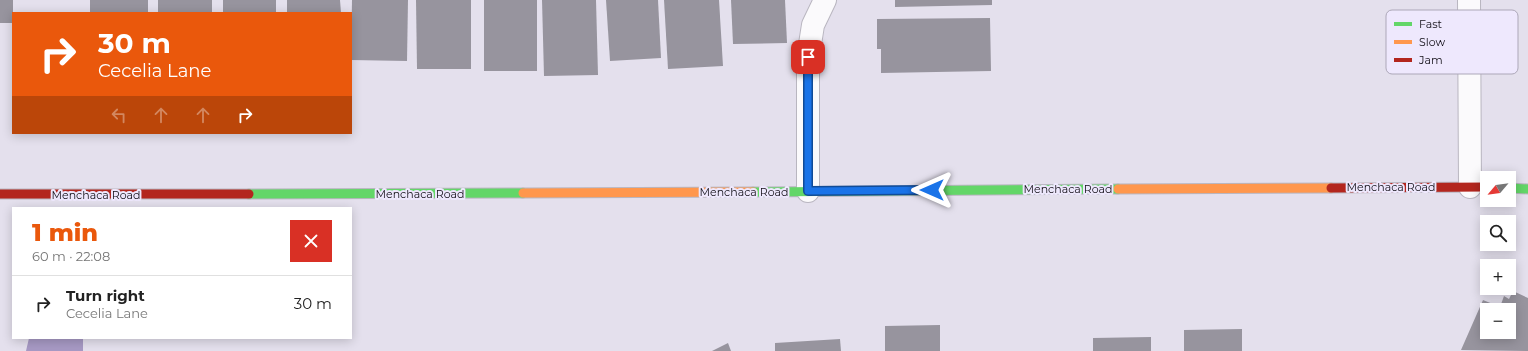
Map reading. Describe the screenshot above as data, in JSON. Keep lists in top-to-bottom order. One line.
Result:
{"streets":{"main road":["Menchaca Road"]},"legend":["Fast","Slow","Jam"],"north":"bottom left","page":{"turn":["30 m","Cecelia Lane"],"map_buttons":["+","−"],"heading":["1 min","60 m · 22:08"],"list":[{"name":"Turn right","note":"Cecelia Lane","value":"30 m"}]}}
